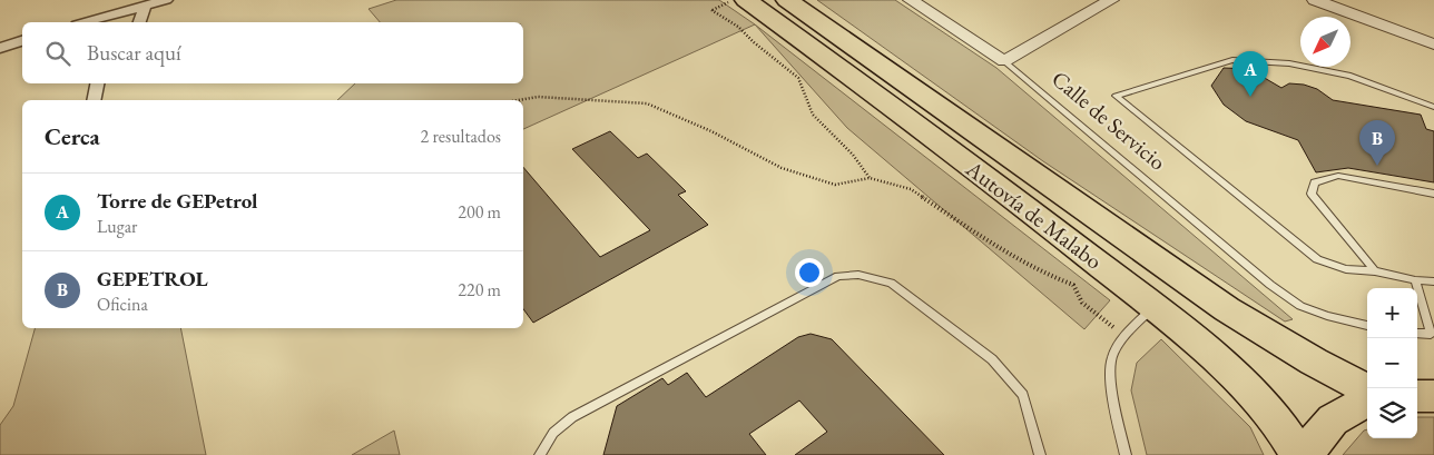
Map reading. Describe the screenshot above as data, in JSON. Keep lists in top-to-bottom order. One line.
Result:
{"streets":{"highway":["Autovía de Malabo"],"street":["Calle de Servicio"]},"north":"bottom left","page":{"search":"Buscar aquí","pins":["A","B"],"heading":["Cerca","2 resultados"],"list":[{"mark":"A","name":"Torre de GEPetrol","note":"Lugar","value":"200 m"},{"mark":"B","name":"GEPETROL","note":"Oficina","value":"220 m"}],"map_buttons":["+","−"]}}
